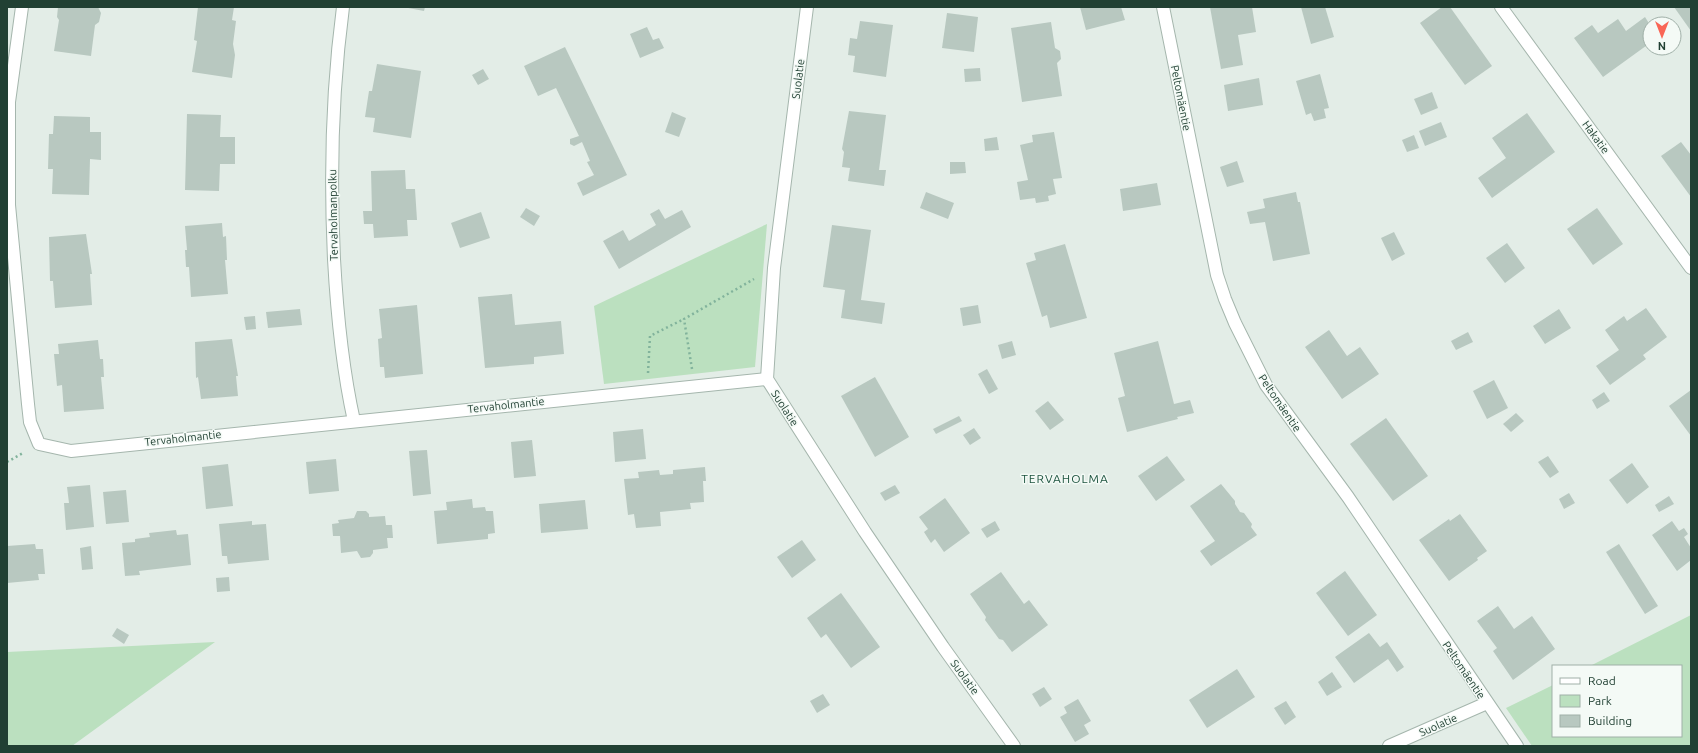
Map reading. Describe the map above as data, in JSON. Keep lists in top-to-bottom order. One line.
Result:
{"streets":{"street":["Suolatie","Peltomäentie","Hakatie","Tervaholmanpolku","Tervaholmantie"]},"crossings":[["Suolatie","Peltomäentie"],["Suolatie","Tervaholmantie"],["Tervaholmanpolku","Tervaholmantie"]],"districts":["TERVAHOLMA"],"legend":["Road","Park","Building"],"north":"bottom"}
